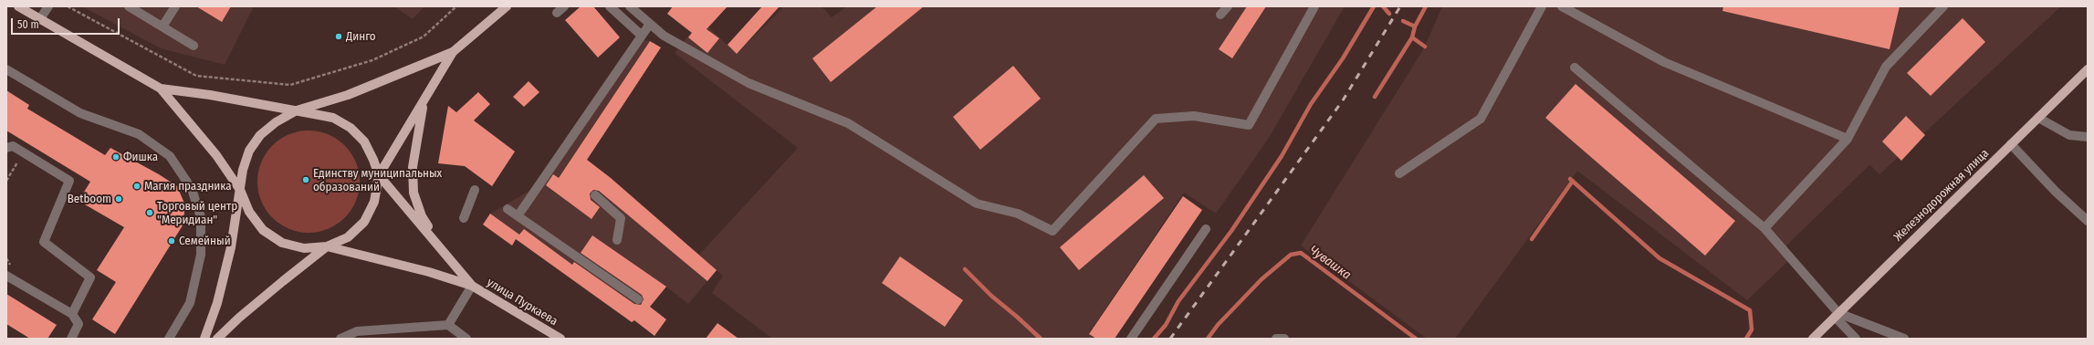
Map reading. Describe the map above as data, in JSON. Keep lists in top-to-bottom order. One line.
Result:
{"streets":{"main road":["Железнодорожная улица","улица Пуркаева"]},"water":["Чувашка"],"places":["Динго","Фишка","Единству муниципальных образований","Магия праздника","Betboom","Торговый центр \"Меридиан\"","Семейный"],"scale_bar":"50 m"}
